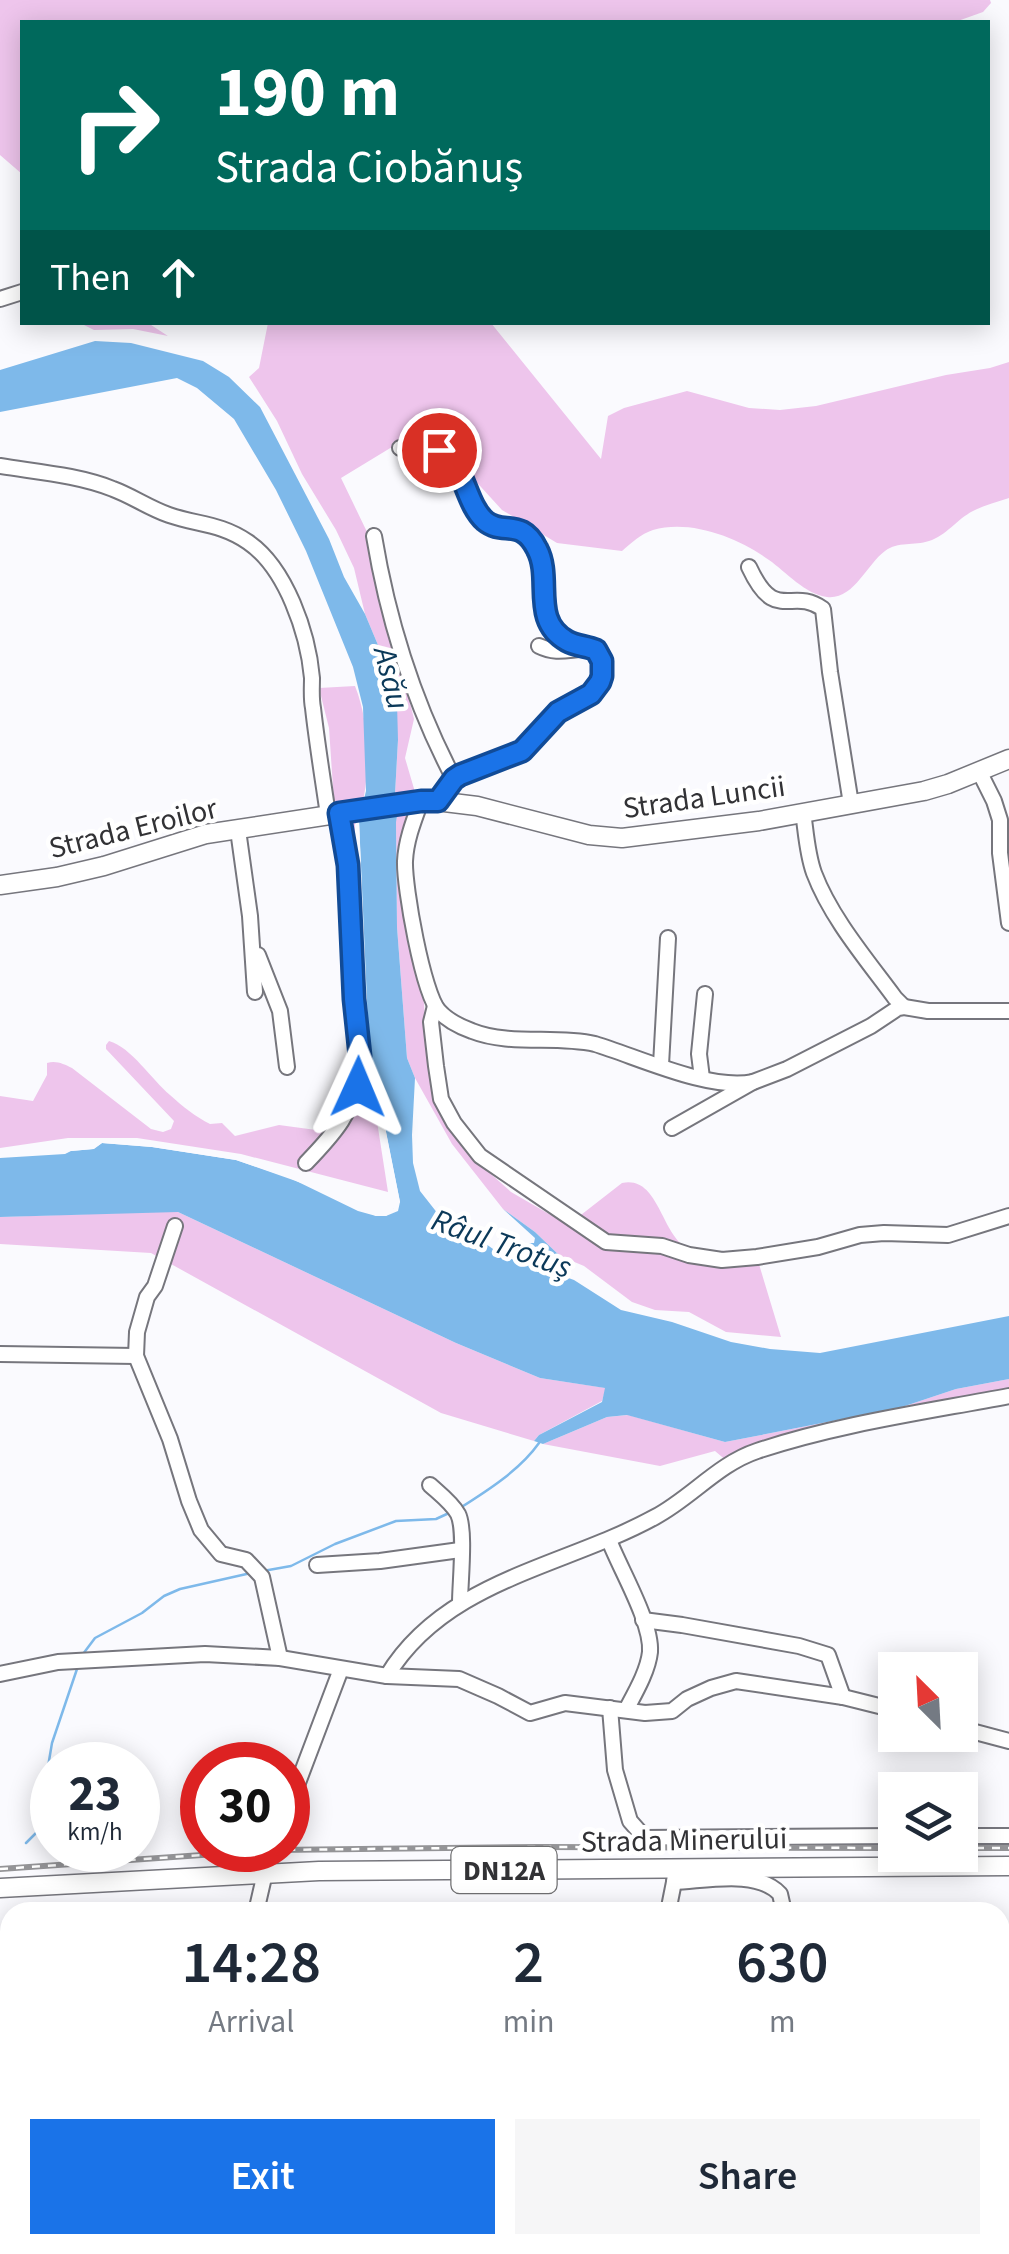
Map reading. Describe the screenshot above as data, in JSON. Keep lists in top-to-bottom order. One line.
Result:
{"streets":{"main road":["Strada Luncii","Strada Eroilor","Strada Minerului","DN12A"]},"crossings":[["Strada Luncii","Strada Eroilor"]],"water":["Asău","Râul Trotuș"],"north":"top left","page":{"turn":["190 m","Strada Ciobănuș"],"then":"Then","speed":"23 km/h","limit":"30","eta":["14:28","Arrival","2","min","630","m"],"buttons":["Exit","Share"]}}
